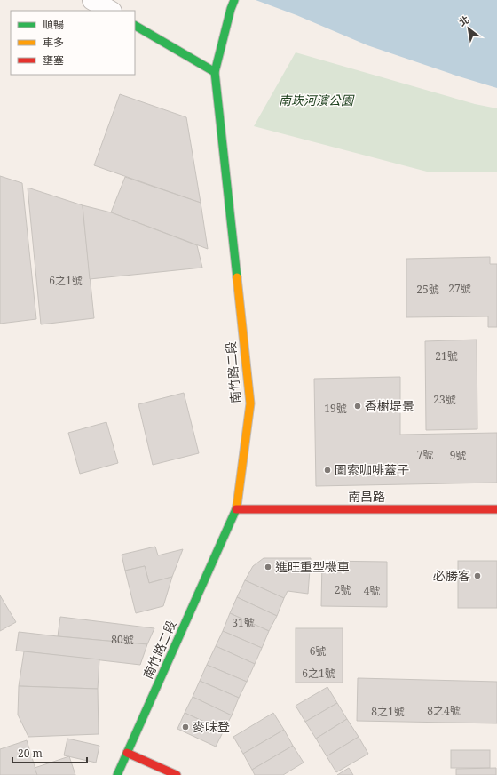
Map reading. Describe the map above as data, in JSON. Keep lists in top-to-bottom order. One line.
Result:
{"streets":{"street":["南竹路二段","南昌路"]},"crossings":[["南竹路二段","南昌路"]],"parks":["南崁河濱公園"],"places":["香榭堤景","圖索咖啡蓋子","進旺重型機車","必勝客","麥味登"],"house_numbers":["6之1號","27號","25號","21號","23號","19號","7號","9號","2號","4號","31號","80號","6號","6之1號","8之4號","8之1號"],"legend":["順暢","車多","壅塞"],"scale_bar":"20 m","north":"top left"}
